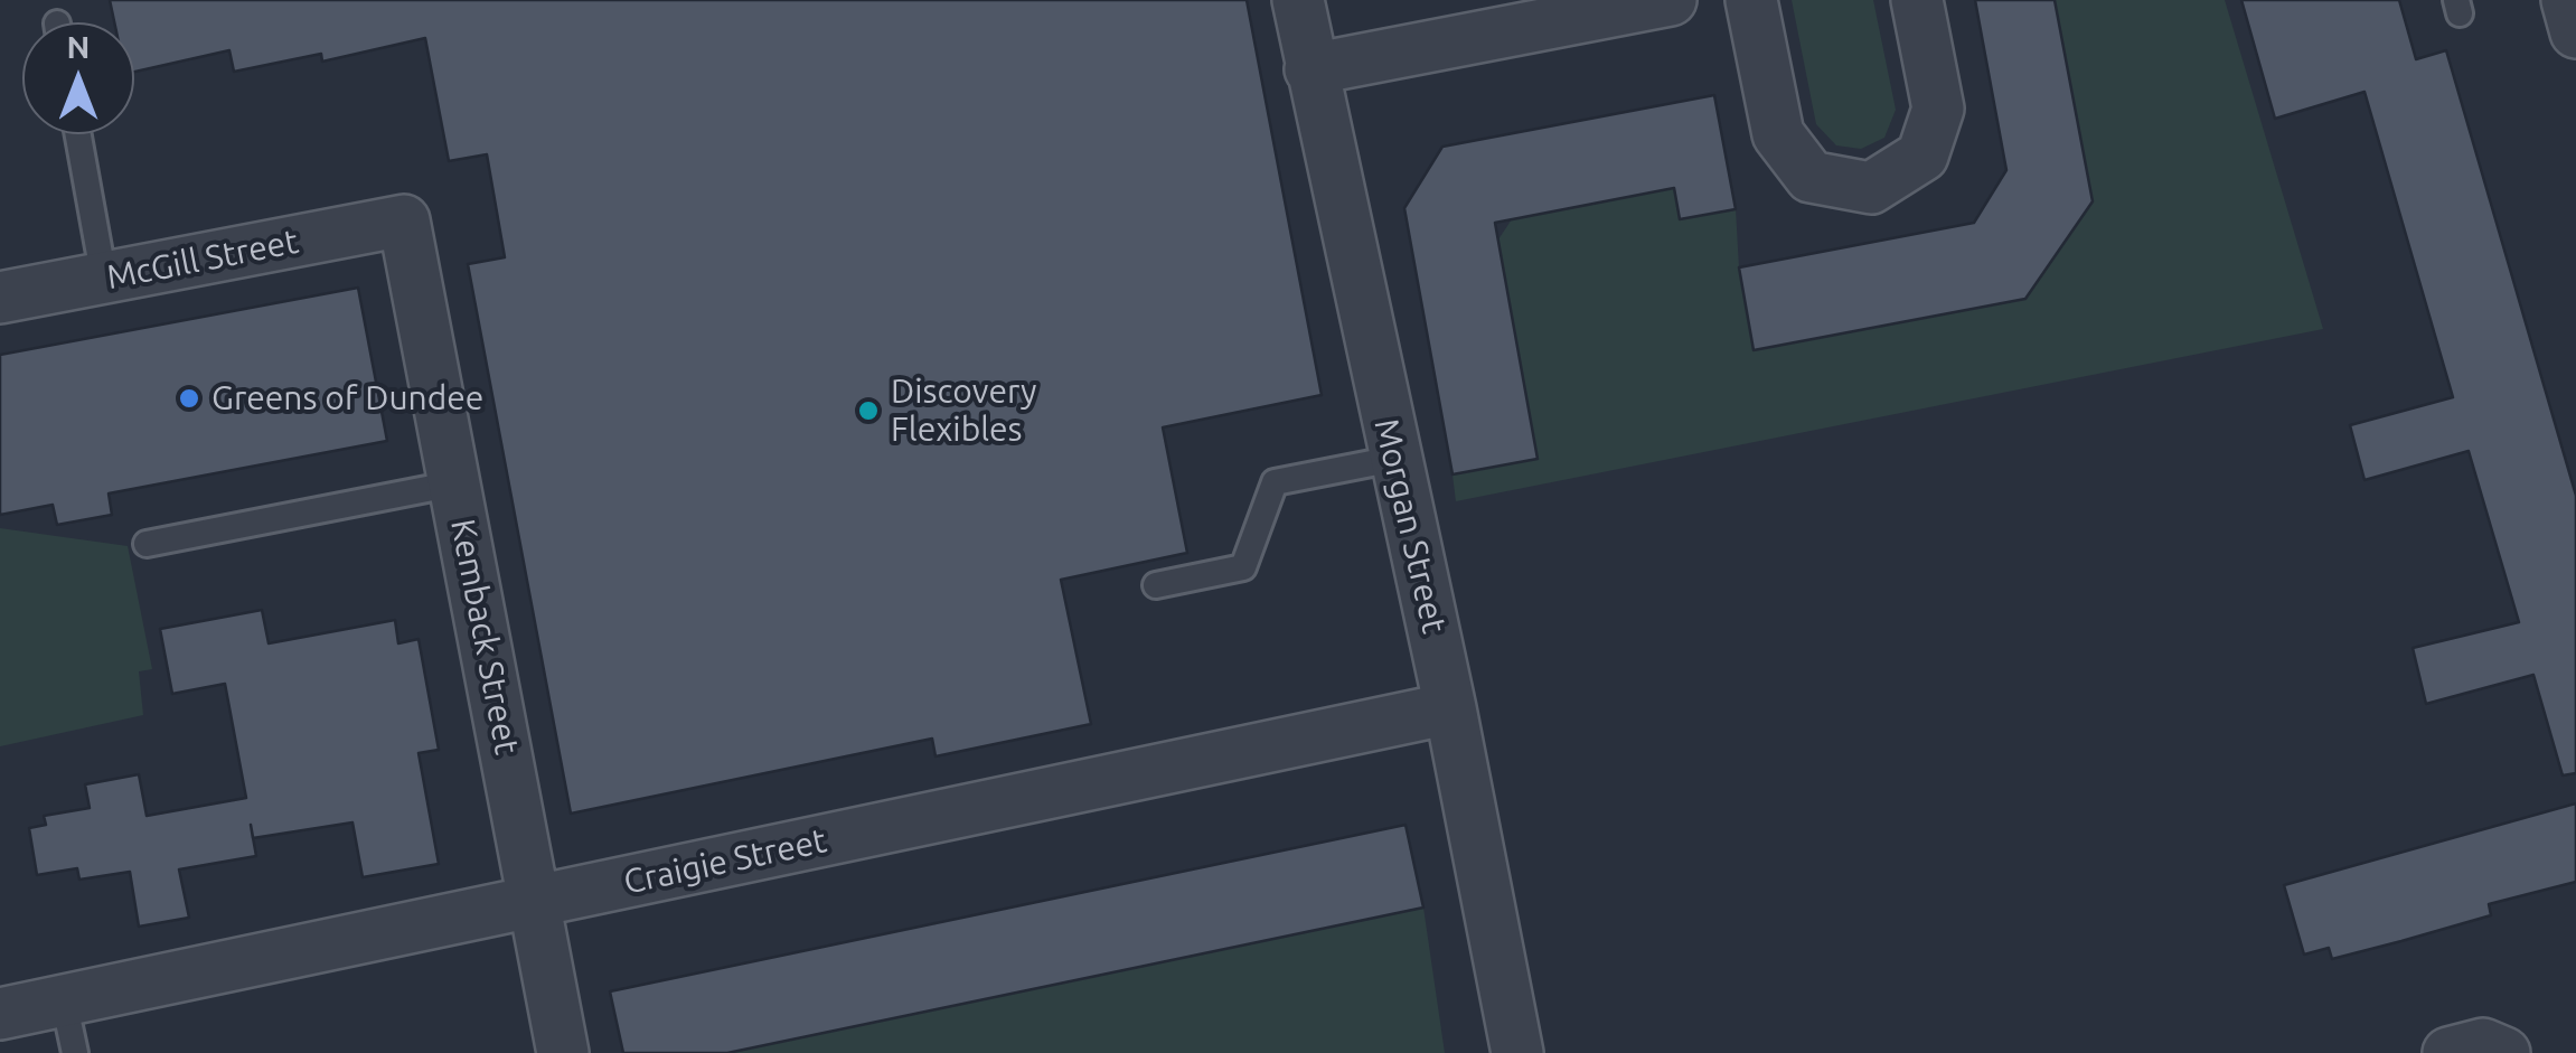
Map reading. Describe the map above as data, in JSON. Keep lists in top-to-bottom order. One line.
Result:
{"streets":{"street":["McGill Street","Morgan Street","Kemback Street","Craigie Street"]},"crossings":[["McGill Street","Kemback Street"],["Morgan Street","Craigie Street"],["Kemback Street","Craigie Street"]],"places":["Greens of Dundee","Discovery Flexibles"],"north":"top"}
